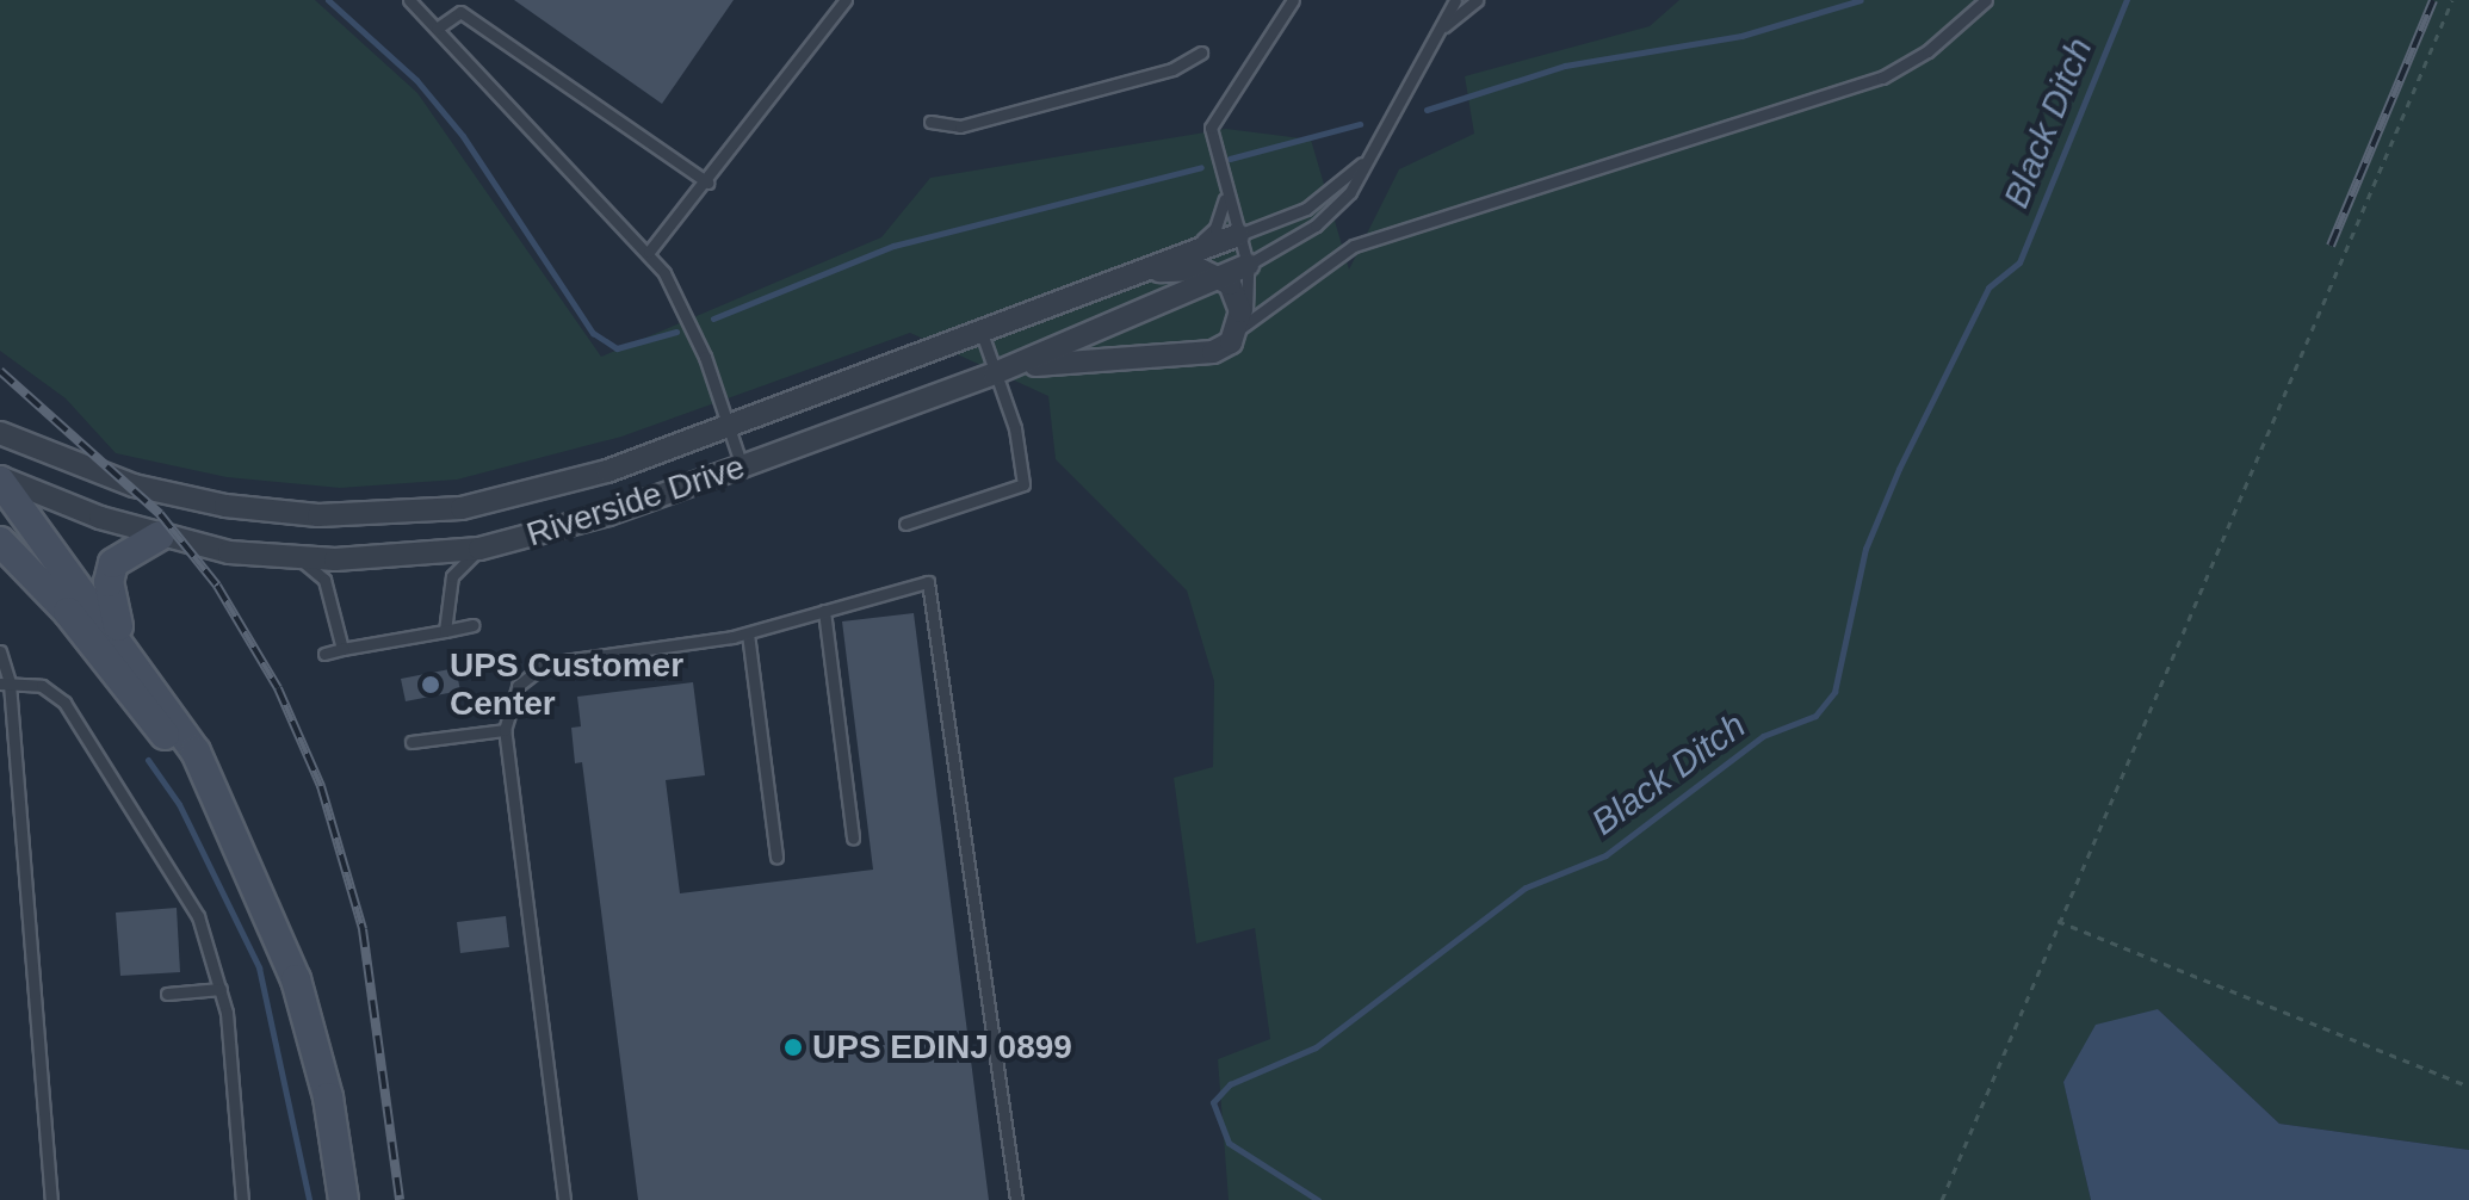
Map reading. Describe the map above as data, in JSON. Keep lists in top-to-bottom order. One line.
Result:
{"streets":{"street":["Riverside Drive"]},"water":["Black Ditch"],"places":["UPS Customer Center","UPS EDINJ 0899"]}
